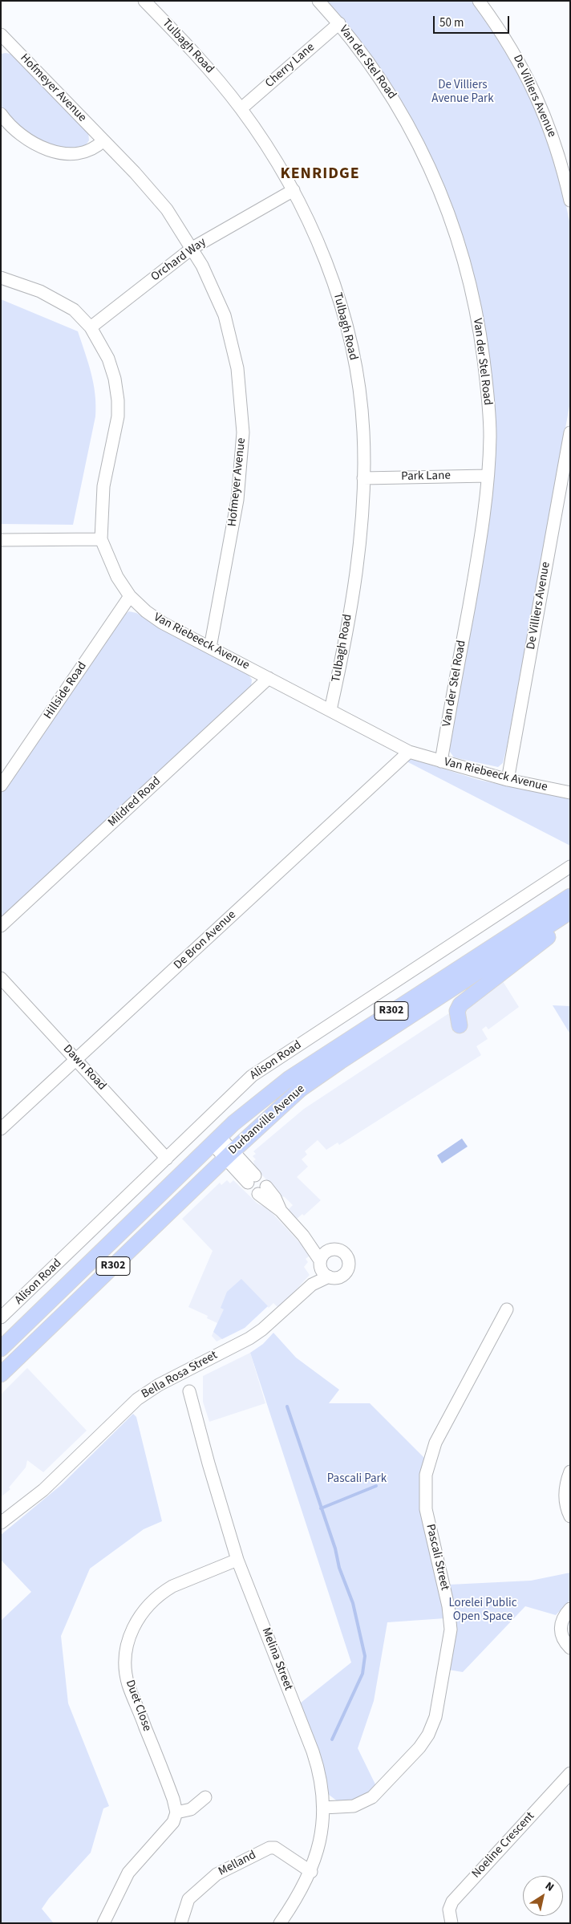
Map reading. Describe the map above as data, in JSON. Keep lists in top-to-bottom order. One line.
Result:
{"streets":{"main road":["R302","Durbanville Avenue"],"street":["Tulbagh Road","Van der Stel Road","Cherry Lane","Hofmeyer Avenue","De Villiers Avenue","Orchard Way","Park Lane","Van Riebeeck Avenue","Hillside Road","Mildred Road","De Bron Avenue","Alison Road","Dawn Road","Bella Rosa Street","Pascali Street","Melina Street","Duet Close","Noeline Crescent","Melland"]},"crossings":[["Tulbagh Road","Cherry Lane"],["Tulbagh Road","Orchard Way"],["Tulbagh Road","Park Lane"],["Tulbagh Road","Van Riebeeck Avenue"],["Van der Stel Road","Cherry Lane"],["Van der Stel Road","Park Lane"],["Van der Stel Road","Van Riebeeck Avenue"],["Hofmeyer Avenue","Orchard Way"],["Hofmeyer Avenue","Van Riebeeck Avenue"],["De Villiers Avenue","Van Riebeeck Avenue"],["Orchard Way","Van Riebeeck Avenue"],["Van Riebeeck Avenue","Hillside Road"],["Van Riebeeck Avenue","Mildred Road"],["Van Riebeeck Avenue","De Bron Avenue"],["De Bron Avenue","Dawn Road"],["Alison Road","Dawn Road"],["Pascali Street","Melina Street"],["Melina Street","Duet Close"],["Melina Street","Melland"]],"districts":["KENRIDGE"],"parks":["De Villiers Avenue Park","Pascali Park","Lorelei Public Open Space"],"scale_bar":"50 m","north":"top right"}
